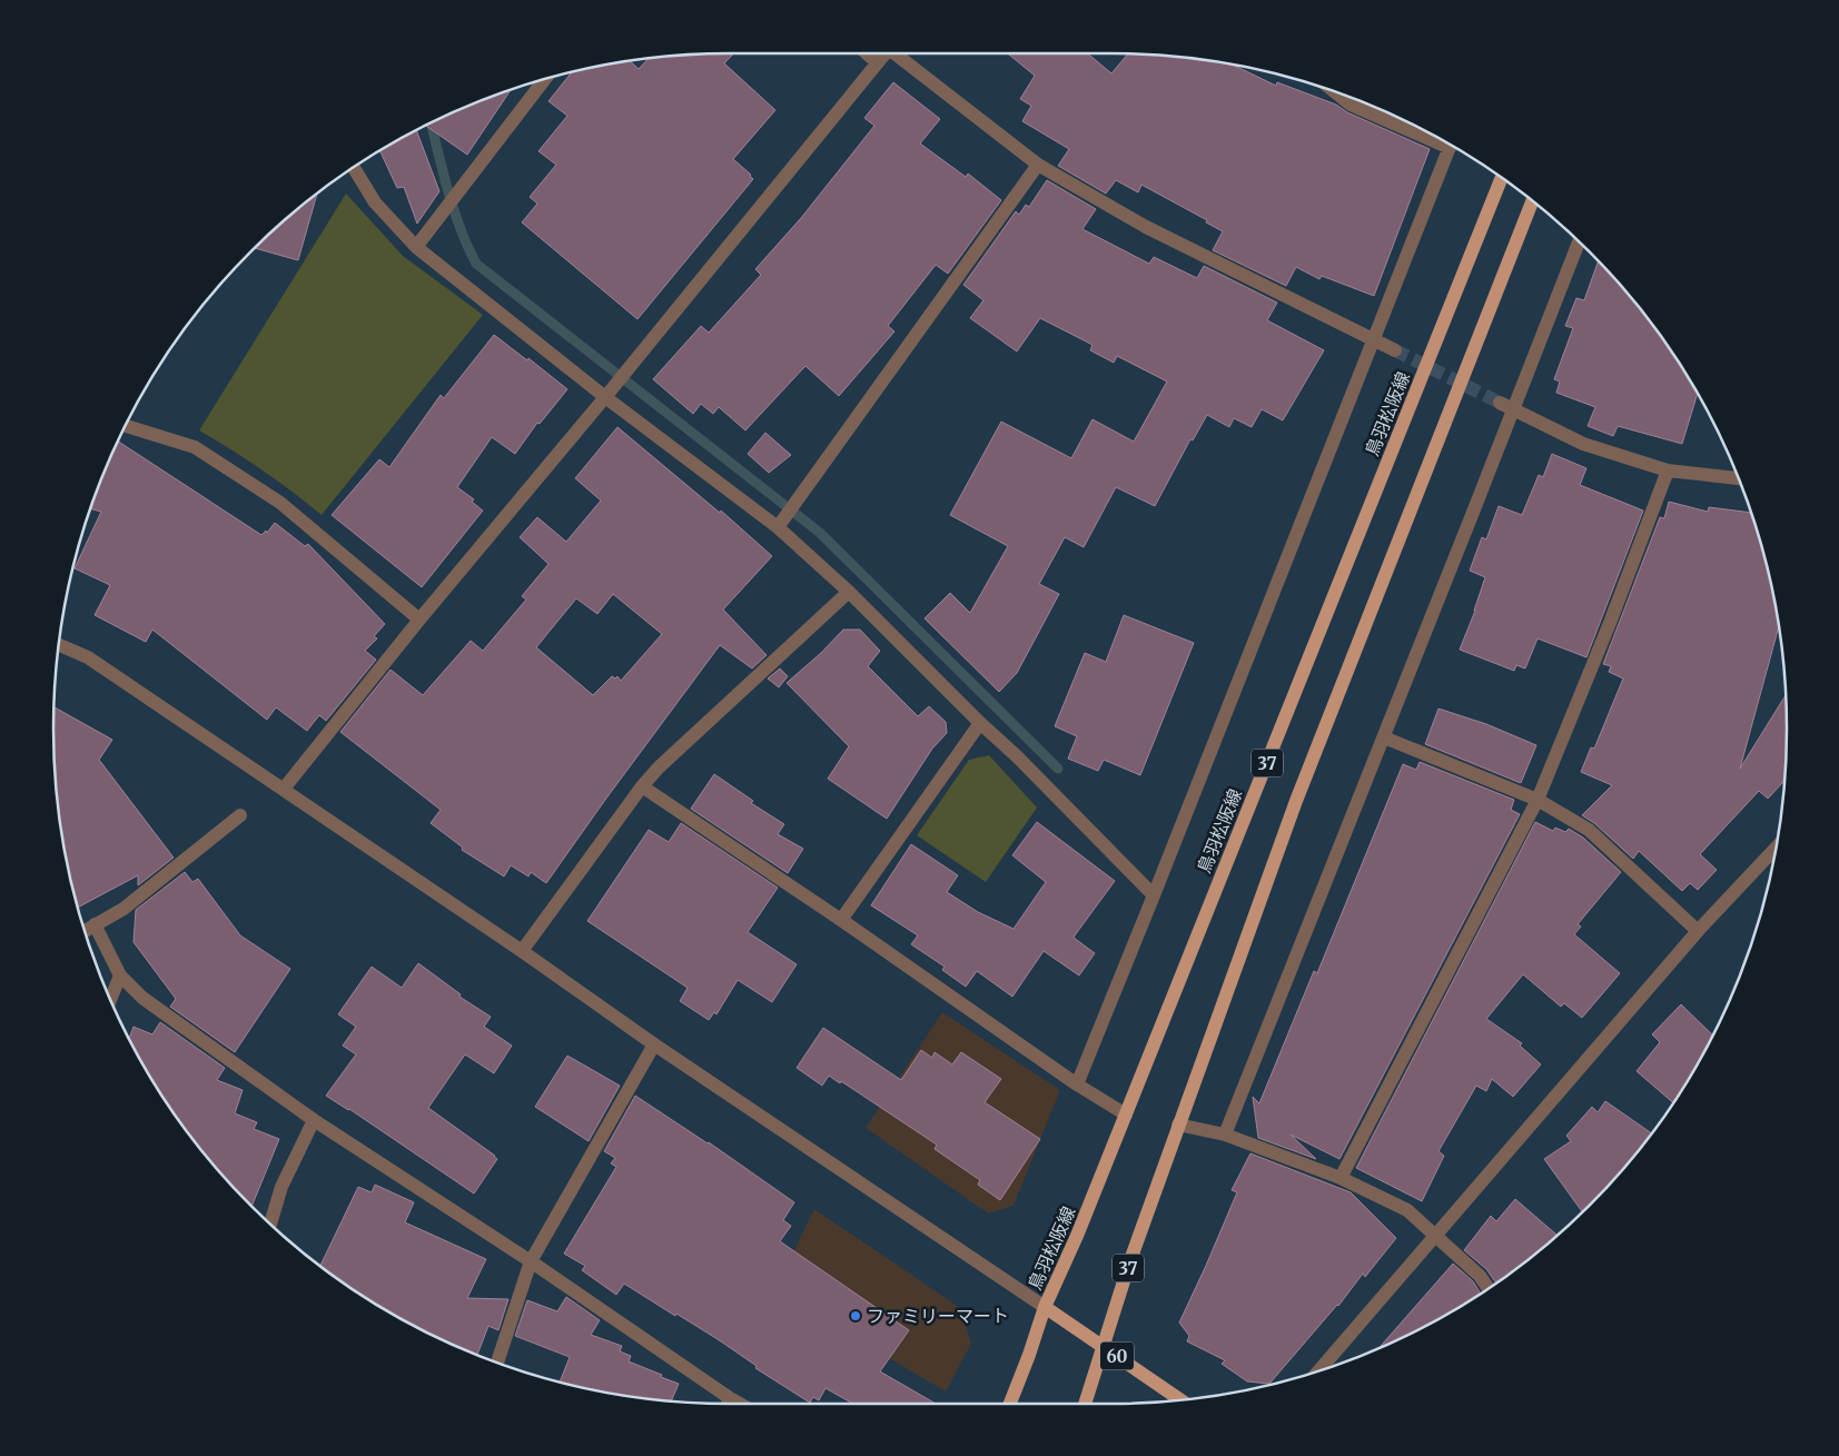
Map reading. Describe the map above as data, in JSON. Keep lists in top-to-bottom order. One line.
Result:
{"streets":{"main road":["鳥羽松阪線","37","60"]},"crossings":[["鳥羽松阪線","60"],["37","60"]],"places":["ファミリーマート"]}
